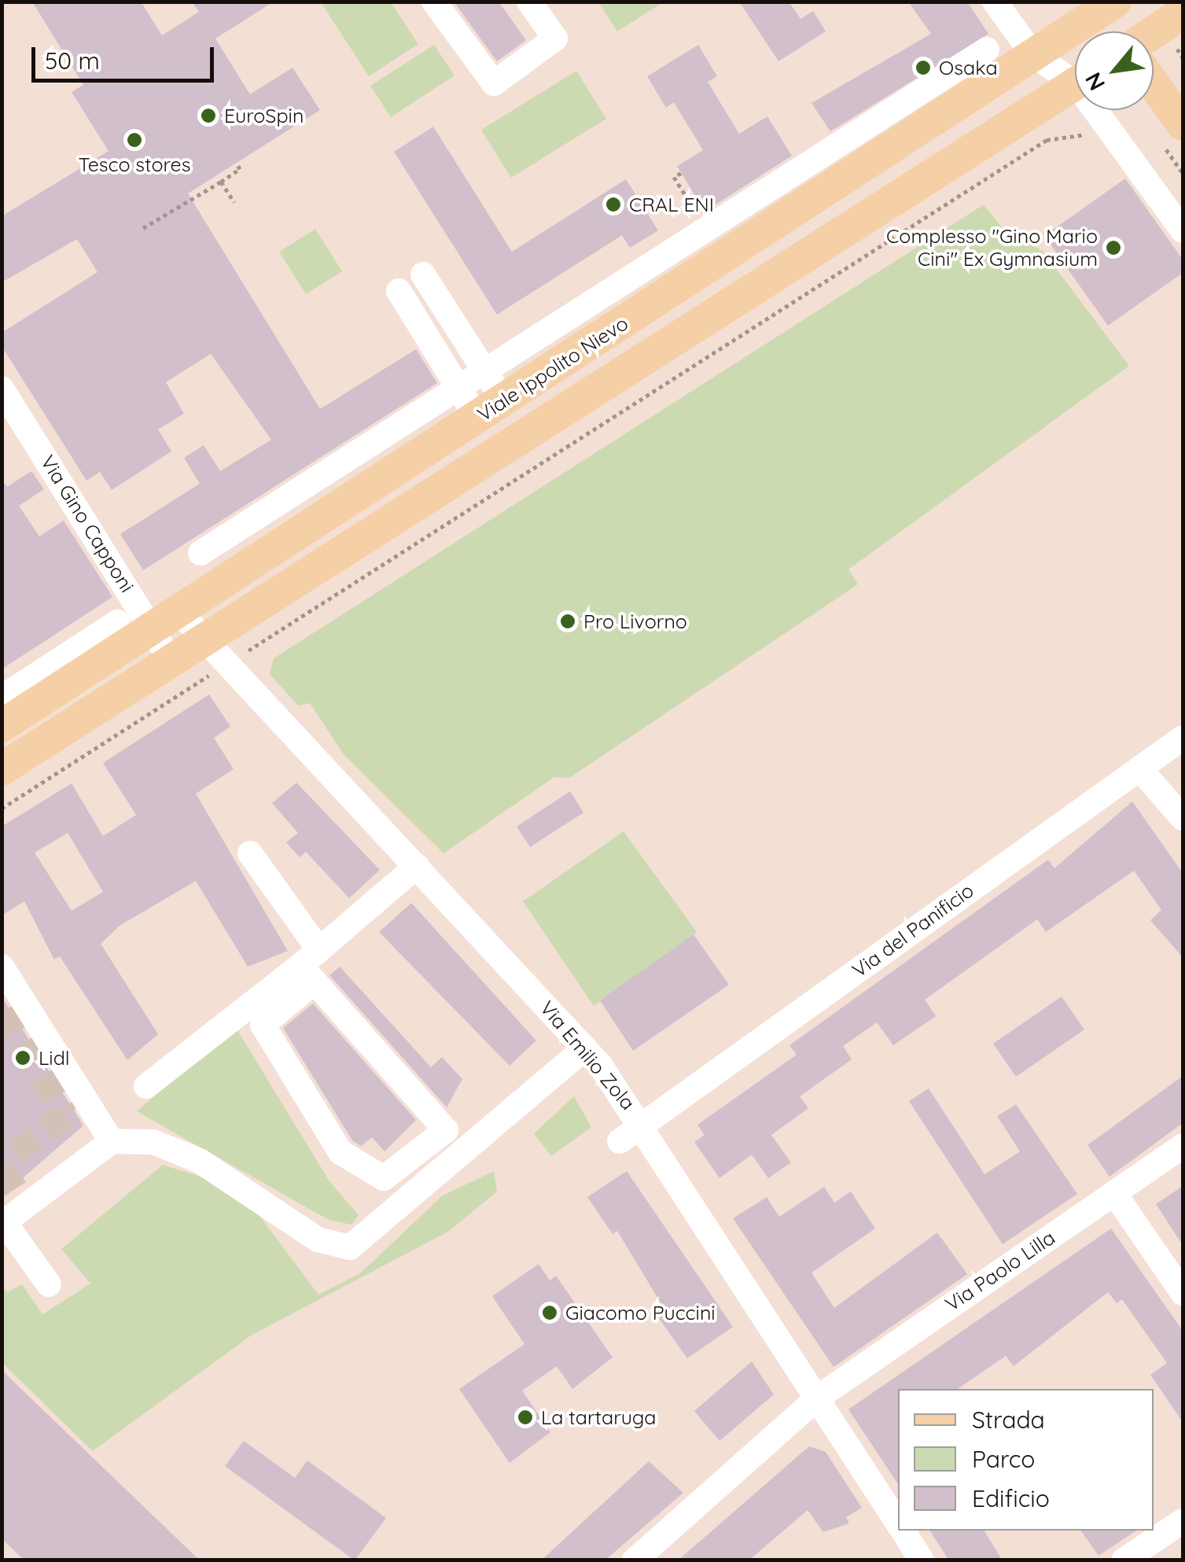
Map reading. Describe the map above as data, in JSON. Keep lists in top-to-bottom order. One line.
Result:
{"streets":{"main road":["Viale Ippolito Nievo"],"street":["Via Gino Capponi","Via del Panificio","Via Emilio Zola","Via Paolo Lilla"]},"crossings":[["Viale Ippolito Nievo","Via Gino Capponi"],["Viale Ippolito Nievo","Via Emilio Zola"],["Via Gino Capponi","Via Emilio Zola"],["Via del Panificio","Via Emilio Zola"],["Via Emilio Zola","Via Paolo Lilla"]],"places":["Osaka","EuroSpin","Tesco stores","CRAL ENI","Complesso \"Gino Mario Cini\" Ex Gymnasium","Pro Livorno","Lidl","Giacomo Puccini","La tartaruga"],"legend":["Strada","Parco","Edificio"],"scale_bar":"50 m","north":"bottom left"}
